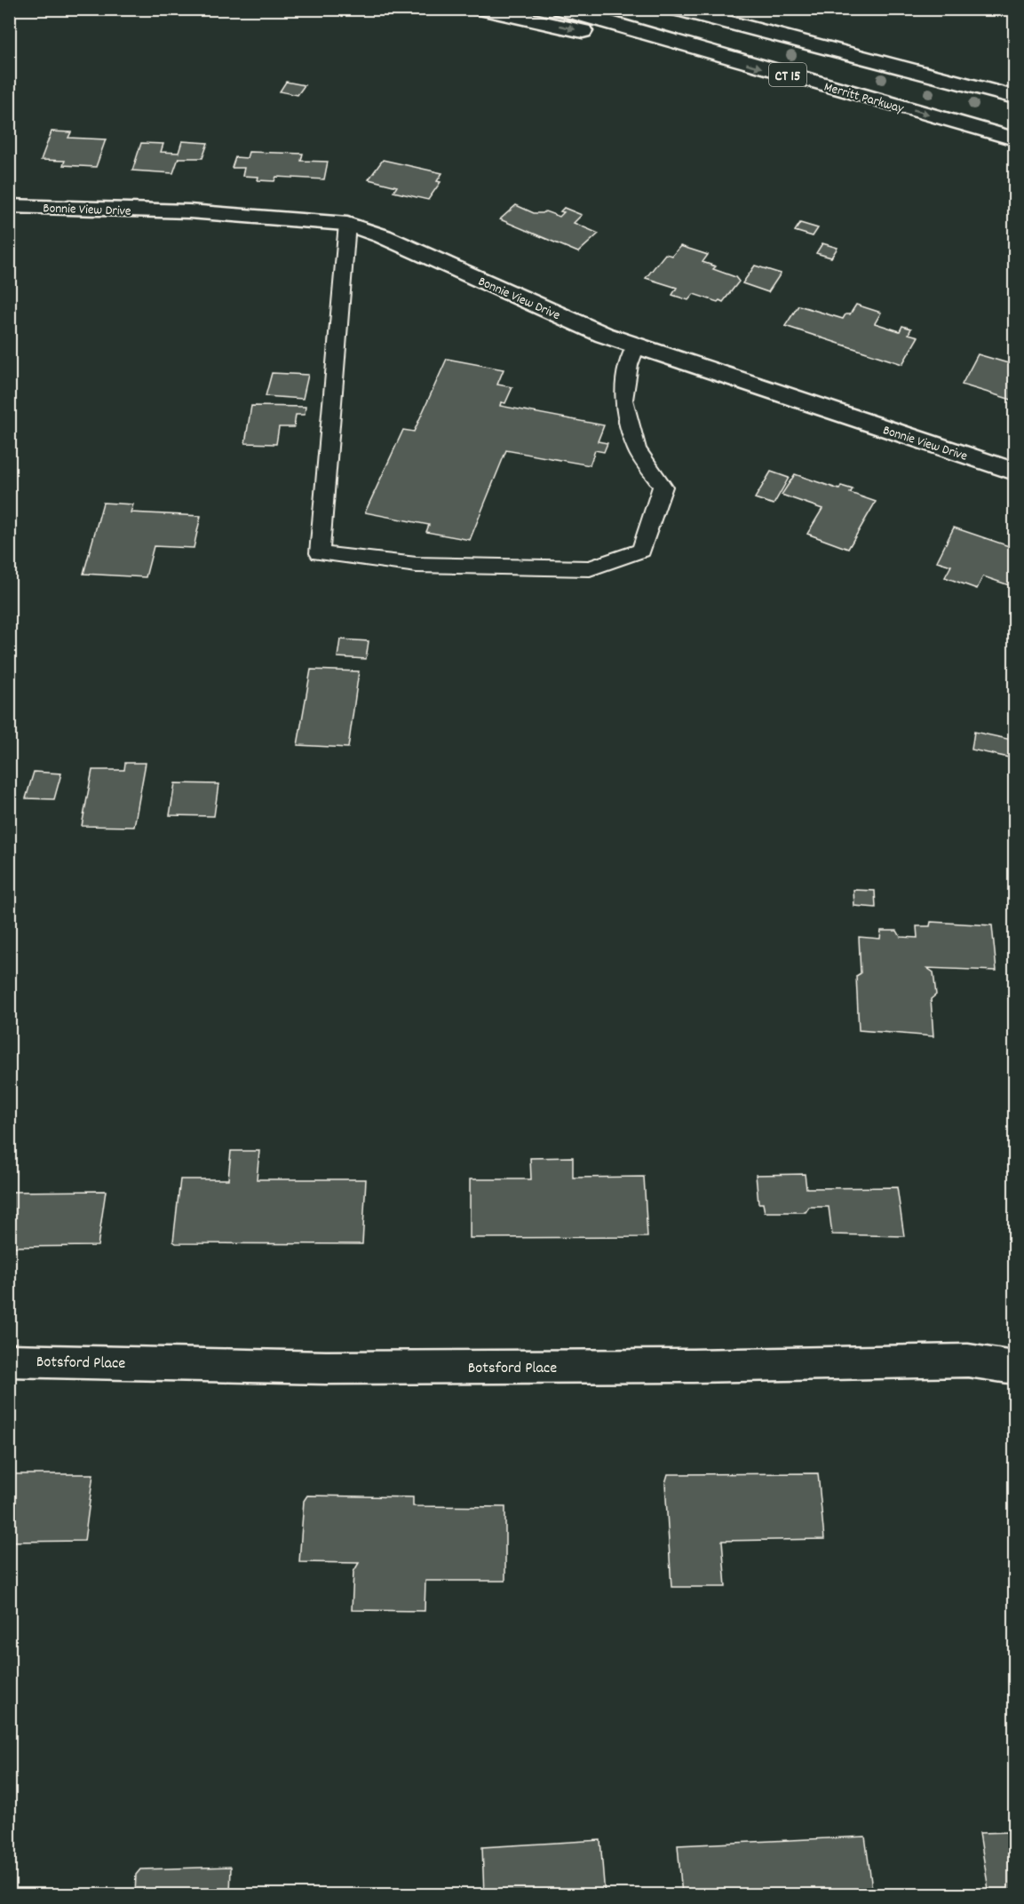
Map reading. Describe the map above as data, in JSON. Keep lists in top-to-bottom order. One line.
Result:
{"streets":{"main road":["CT 15","Merritt Parkway","Bonnie View Drive","Botsford Place"]}}
